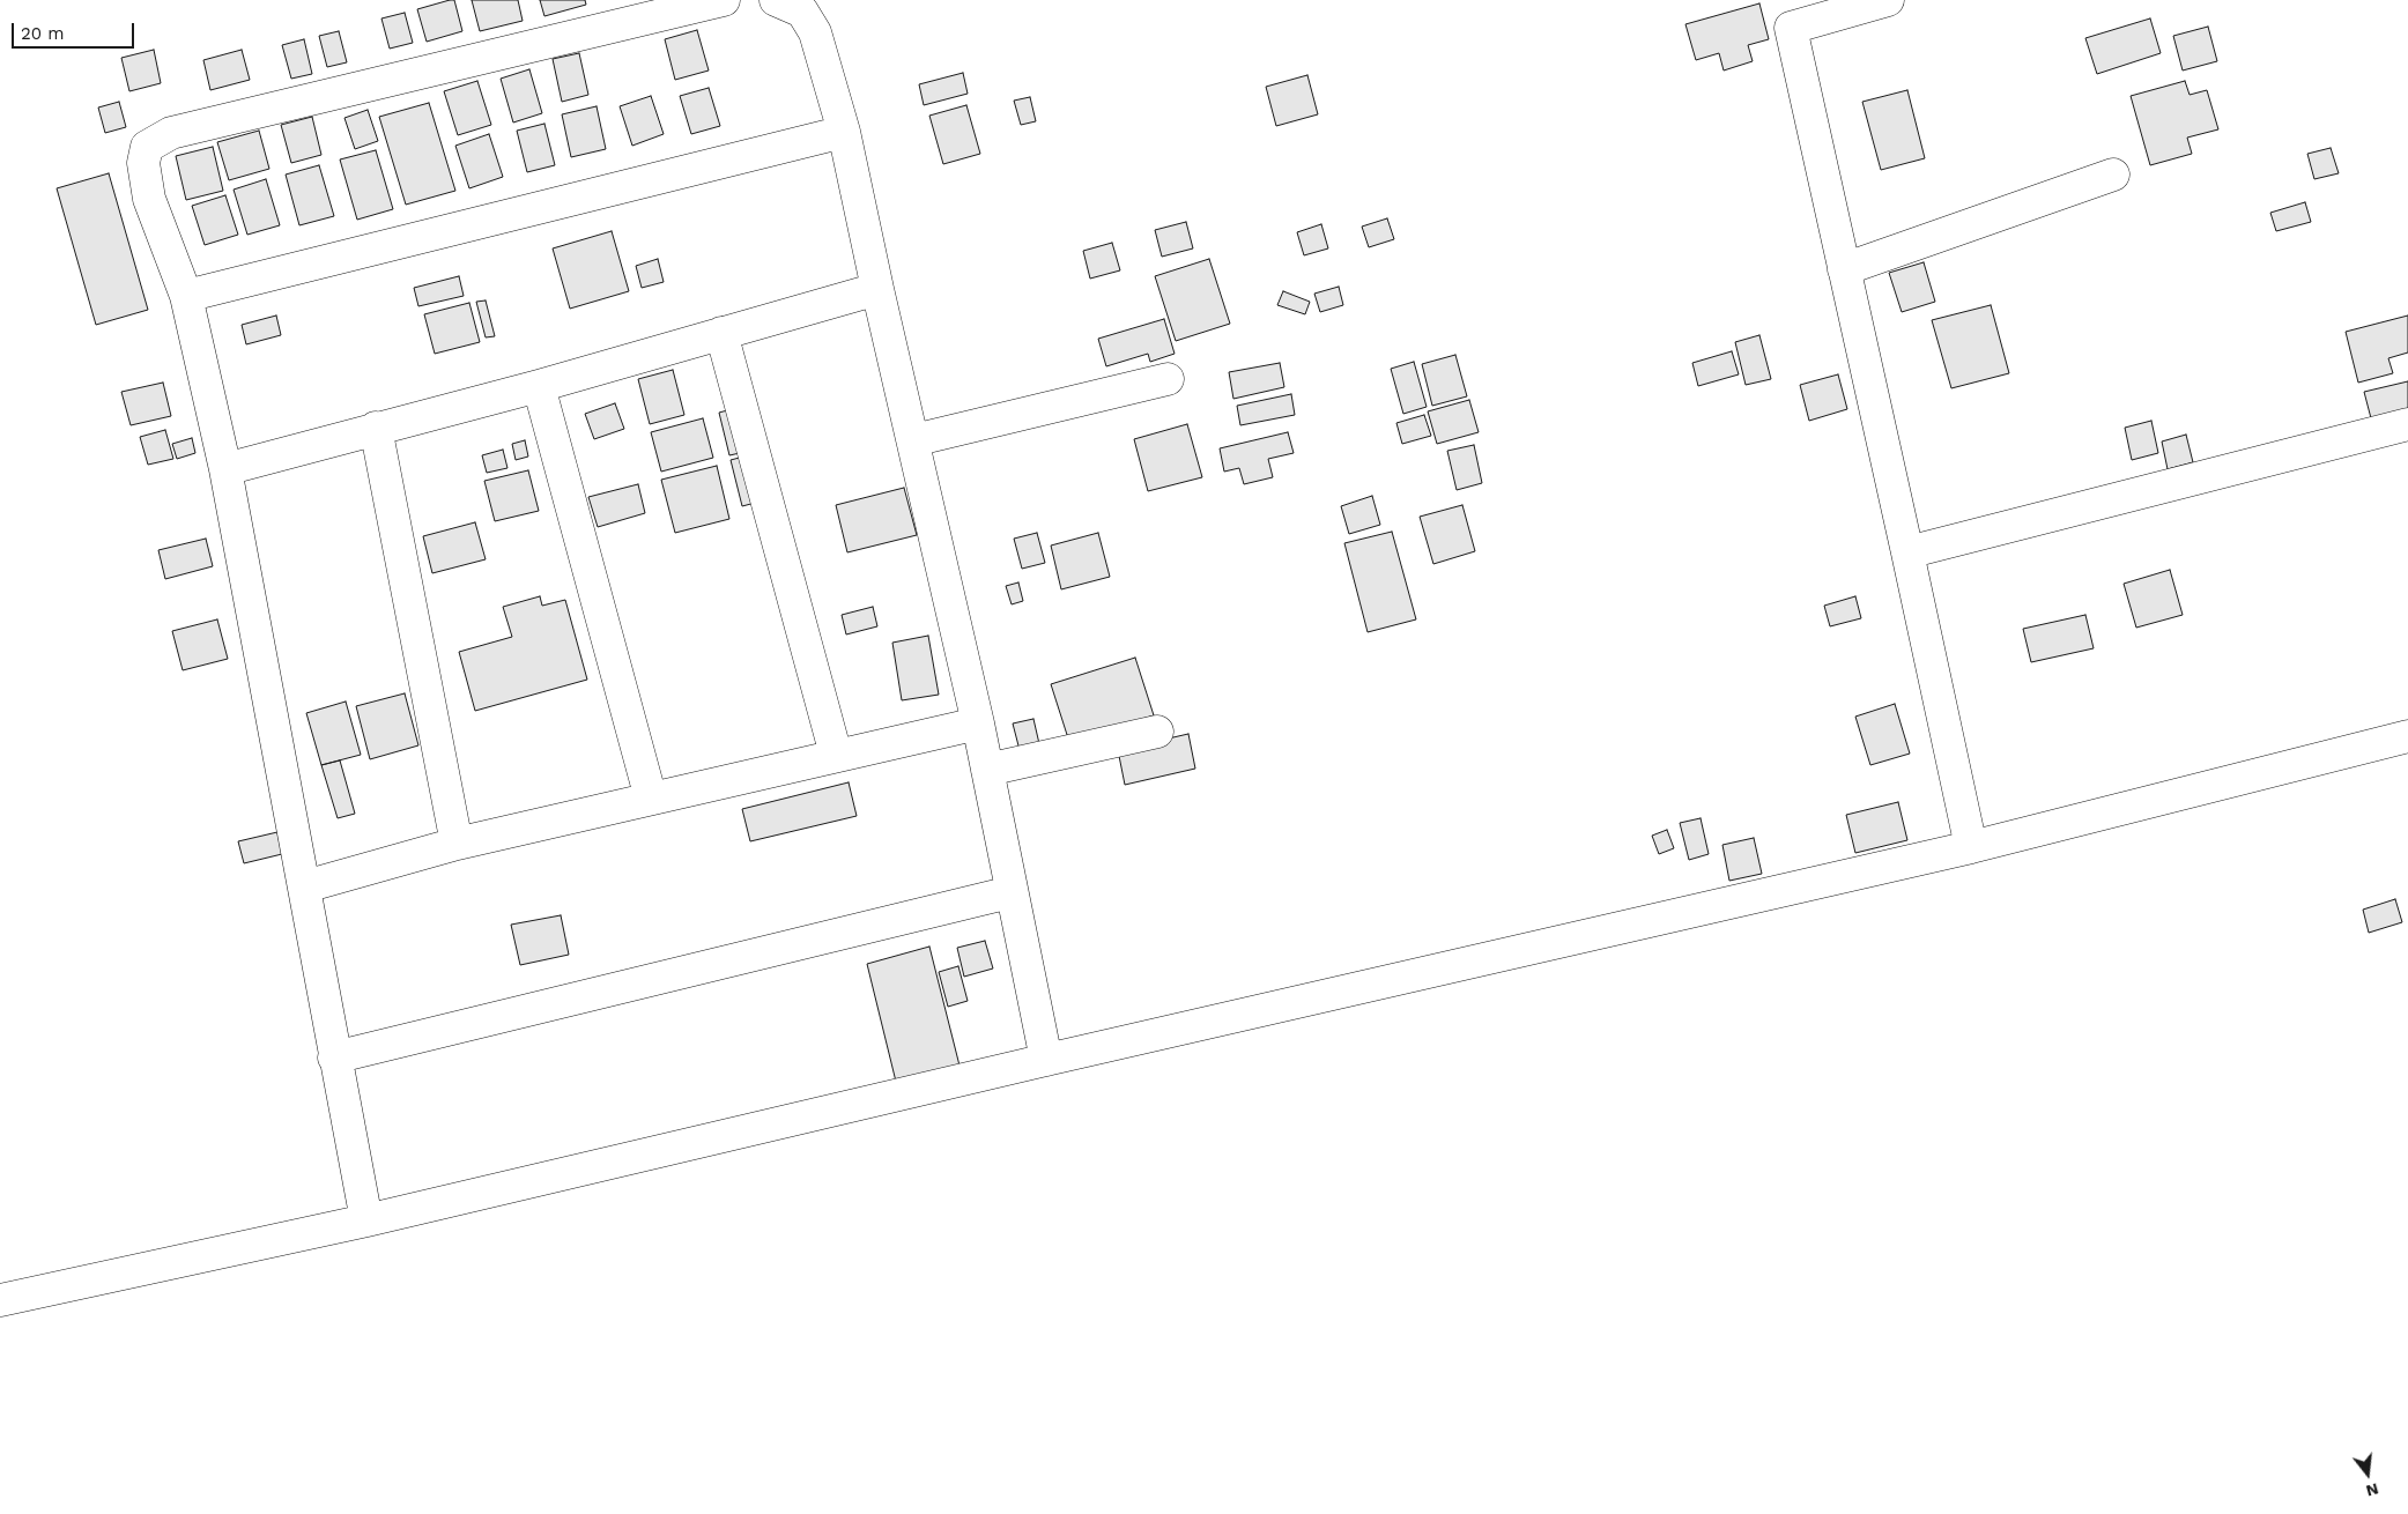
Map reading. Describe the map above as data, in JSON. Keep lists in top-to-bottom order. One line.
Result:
{"scale_bar":"20 m","north":"bottom"}
